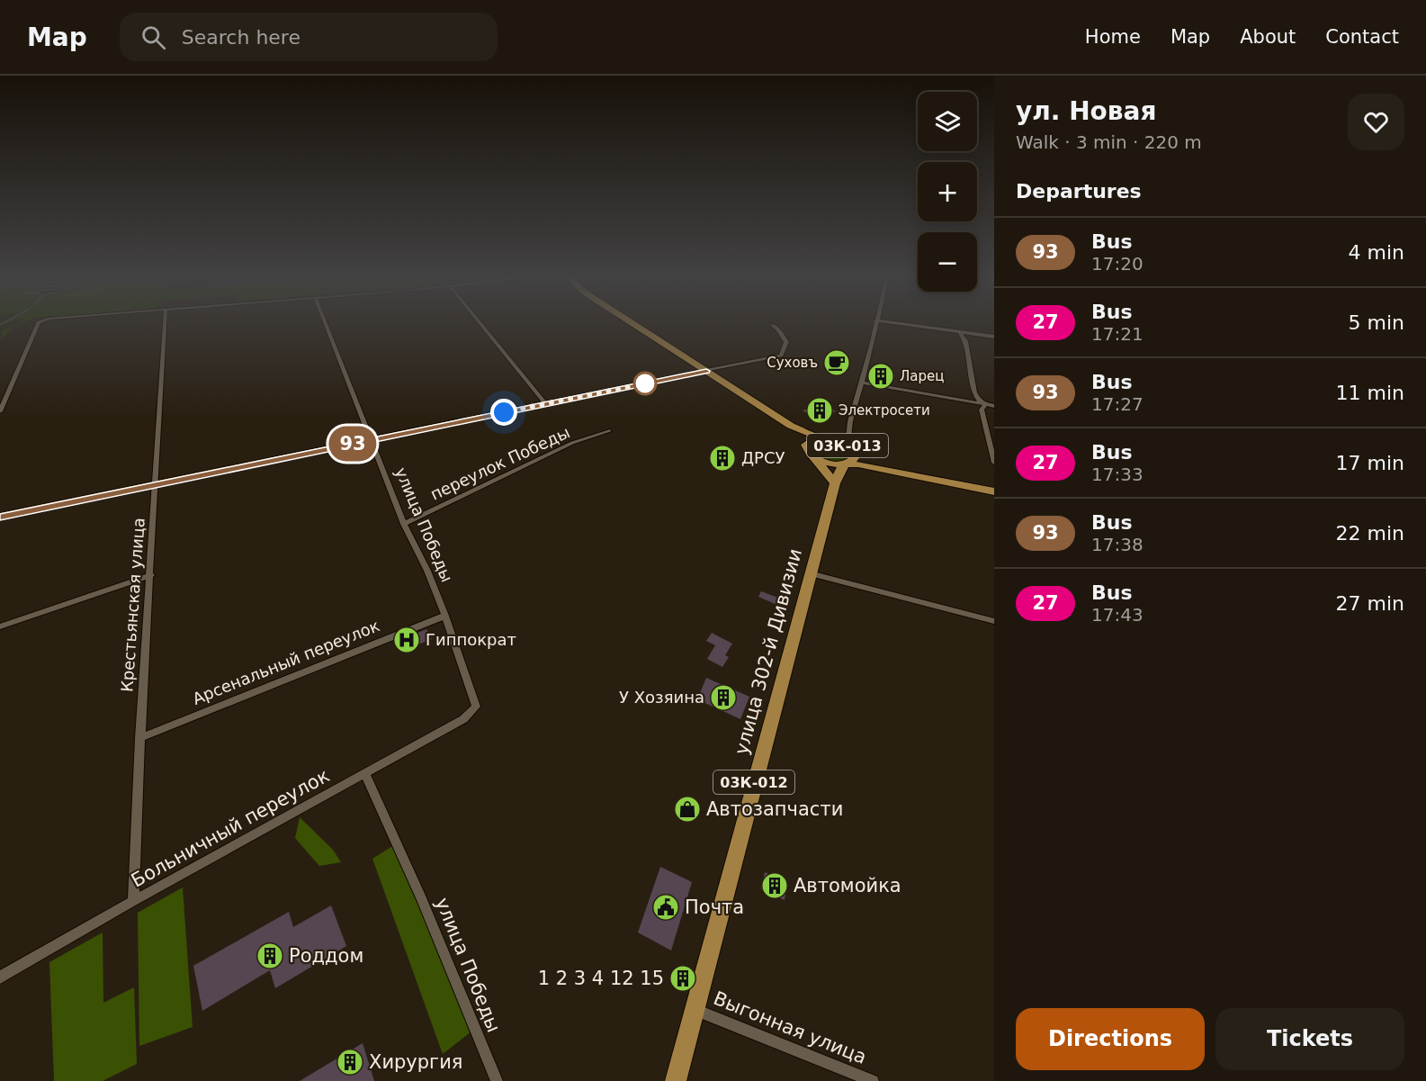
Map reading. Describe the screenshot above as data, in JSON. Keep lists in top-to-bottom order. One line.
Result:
{"streets":{"main road":["03К-013","улица 302-й Дивизии","03К-012"],"street":["переулок Победы","улица Победы","Крестьянская улица","Арсенальный переулок","Больничный переулок","Выгонная улица"]},"crossings":[["03К-013","улица 302-й Дивизии"],["переулок Победы","улица Победы"],["улица Победы","Арсенальный переулок"],["улица Победы","Больничный переулок"],["Крестьянская улица","Арсенальный переулок"],["Крестьянская улица","Больничный переулок"],["улица 302-й Дивизии","Выгонная улица"]],"places":{"cafe":["Суховъ"],"building":["Ларец","Электросети","ДРСУ","У Хозяина","Автомойка","Роддом","1 2 3 4 12 15","Хирургия"],"hospital":["Гиппократ"],"shop":["Автозапчасти"],"public building":["Почта"]},"lines":["bus line 93"],"page":{"header":"Map","search":"Search here","nav":["Home","Map","About","Contact"],"on_map":"93","heading":[["ул. Новая","Walk · 3 min · 220 m"],"Departures"],"map_buttons":["+","−"],"list":[{"mark":"93","name":"Bus","note":"17:20","value":"4 min"},{"mark":"27","name":"Bus","note":"17:21","value":"5 min"},{"mark":"93","name":"Bus","note":"17:27","value":"11 min"},{"mark":"27","name":"Bus","note":"17:33","value":"17 min"},{"mark":"93","name":"Bus","note":"17:38","value":"22 min"},{"mark":"27","name":"Bus","note":"17:43","value":"27 min"}],"buttons":["Directions","Tickets"]}}
